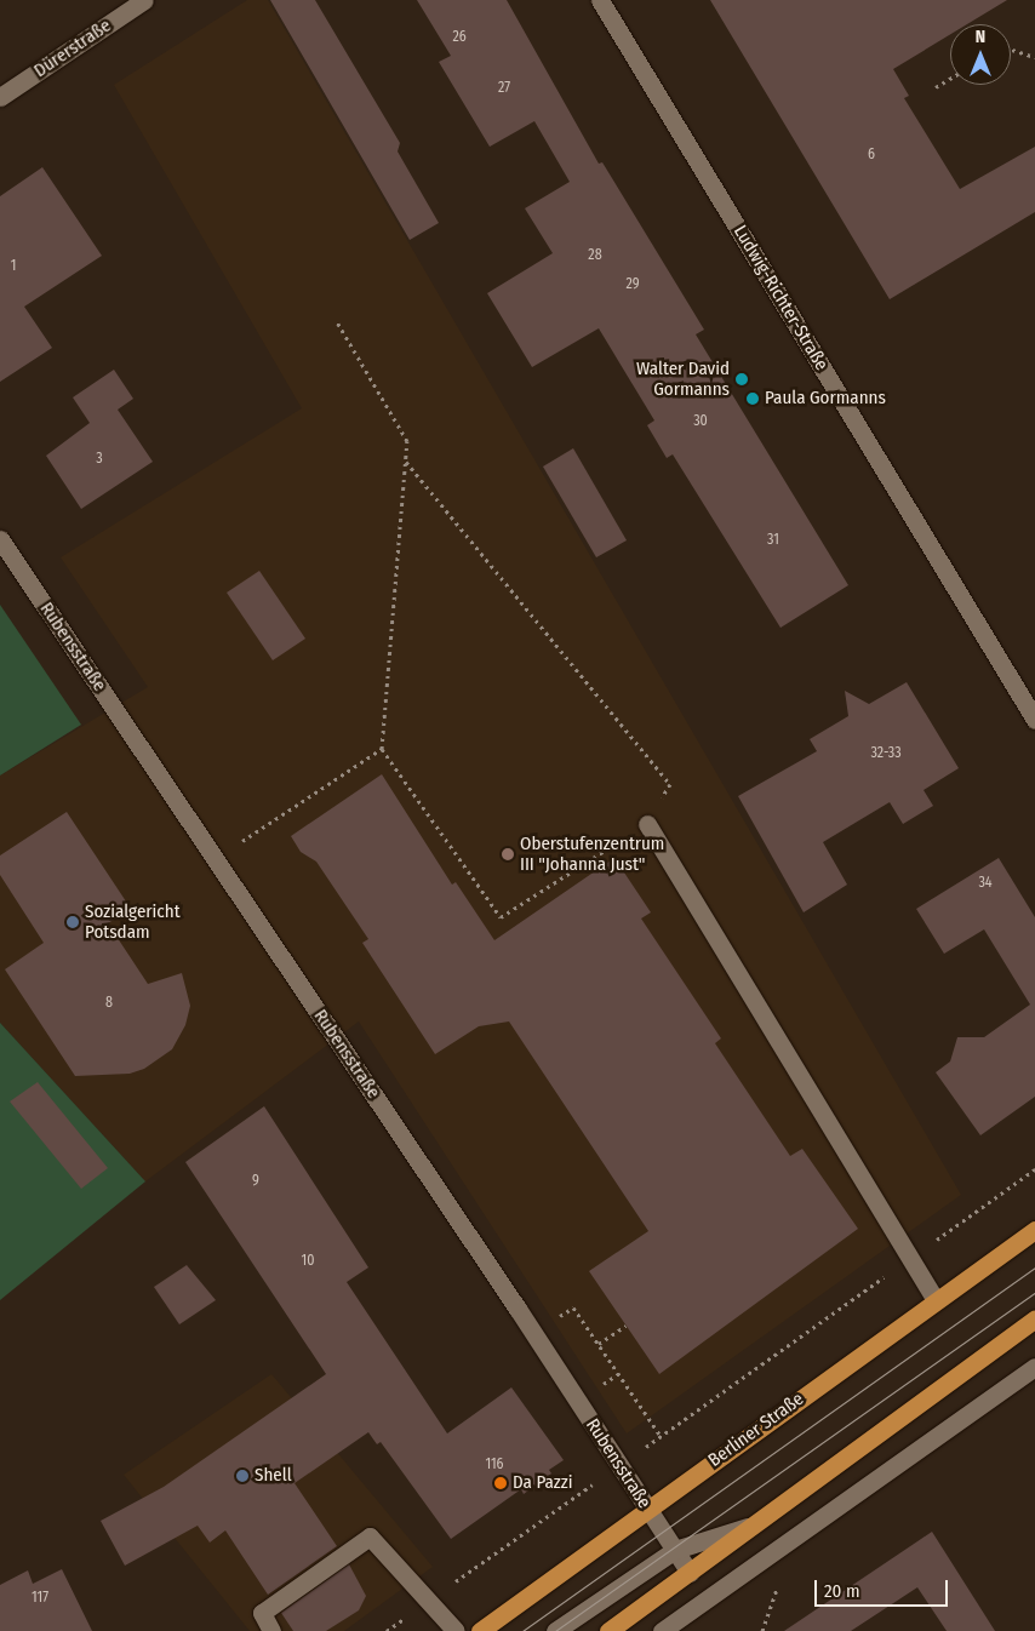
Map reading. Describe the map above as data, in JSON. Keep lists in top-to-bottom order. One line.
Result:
{"streets":{"main road":["Berliner Straße"],"street":["Dürerstraße","Ludwig-Richter-Straße","Rubensstraße"]},"crossings":[["Rubensstraße","Berliner Straße"]],"places":["Walter David Gormanns","Paula Gormanns","Oberstufenzentrum III \"Johanna Just\"","Sozialgericht Potsdam","Shell","Da Pazzi"],"house_numbers":["26","27","6","28","1","29","30","3","31","32-33","34","8","9","10","116","117"],"scale_bar":"20 m","north":"top"}
